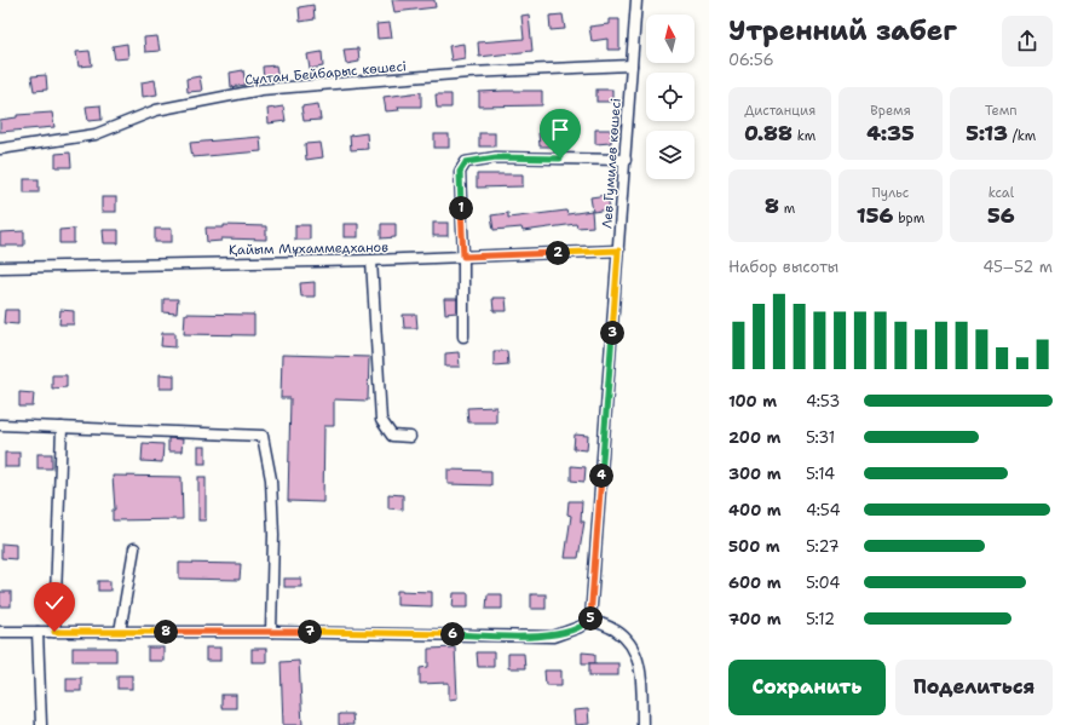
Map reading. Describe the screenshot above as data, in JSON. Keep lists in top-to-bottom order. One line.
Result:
{"streets":{"street":["Сұлтан Бейбарыс көшесі","Лев Гумилев көшесі","Қайым Мұхаммедханов"]},"crossings":[["Сұлтан Бейбарыс көшесі","Лев Гумилев көшесі"],["Лев Гумилев көшесі","Қайым Мұхаммедханов"]],"north":"top","page":{"heading":["Утренний забег","06:56"],"stats":[["Дистанция","0.88 km"],["Время","4:35"],["Темп","5:13 /km"],["8 m"],["Пульс","156 bpm"],["kcal","56"]],"pins":["1","2","3","4","5","7","8","6"],"chart":["Набор высоты","45–52 m"],"list":[{"name":"100 m","note":"4:53"},{"name":"200 m","note":"5:31"},{"name":"300 m","note":"5:14"},{"name":"400 m","note":"4:54"},{"name":"500 m","note":"5:27"},{"name":"600 m","note":"5:04"},{"name":"700 m","note":"5:12"}],"buttons":["Сохранить","Поделиться"]}}
